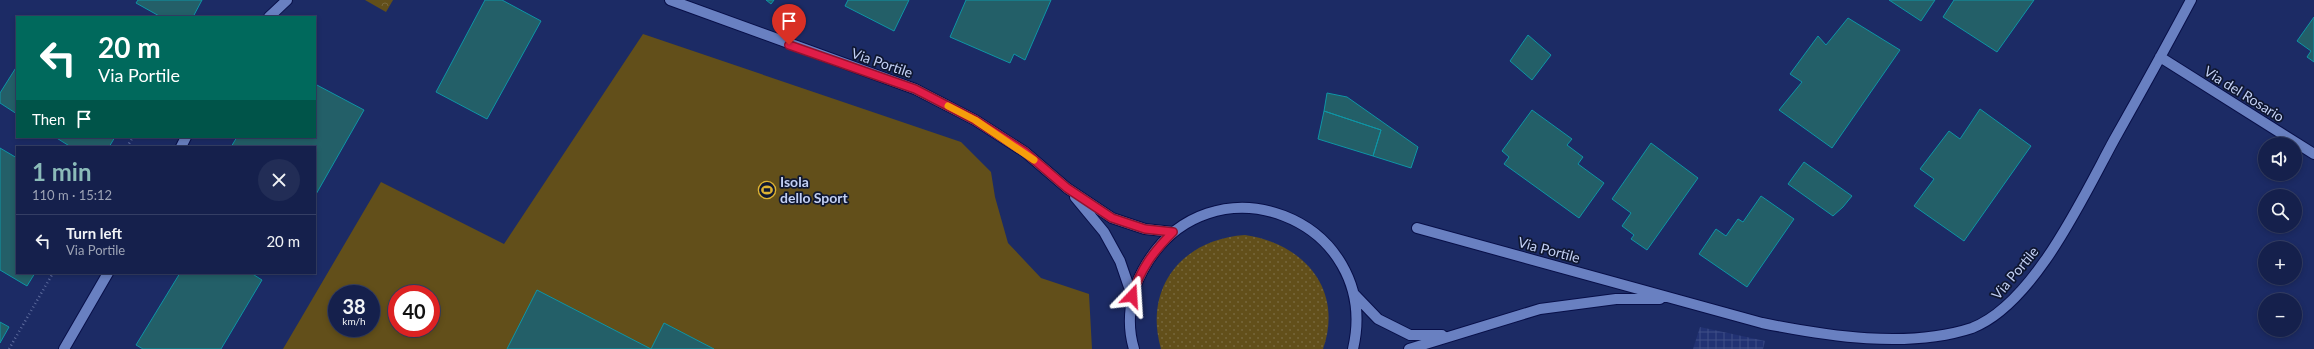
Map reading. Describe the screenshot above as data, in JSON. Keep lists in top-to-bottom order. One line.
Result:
{"streets":{"street":["Via Portile","Via del Rosario"]},"crossings":[["Via Portile","Via del Rosario"]],"places":{"sports":["Isola dello Sport"]},"page":{"turn":["20 m","Via Portile"],"then":"Then","map_buttons":["+","−"],"heading":["1 min","110 m · 15:12"],"list":[{"name":"Turn left","note":"Via Portile","value":"20 m"}],"speed":"38 km/h","limit":"40"}}
